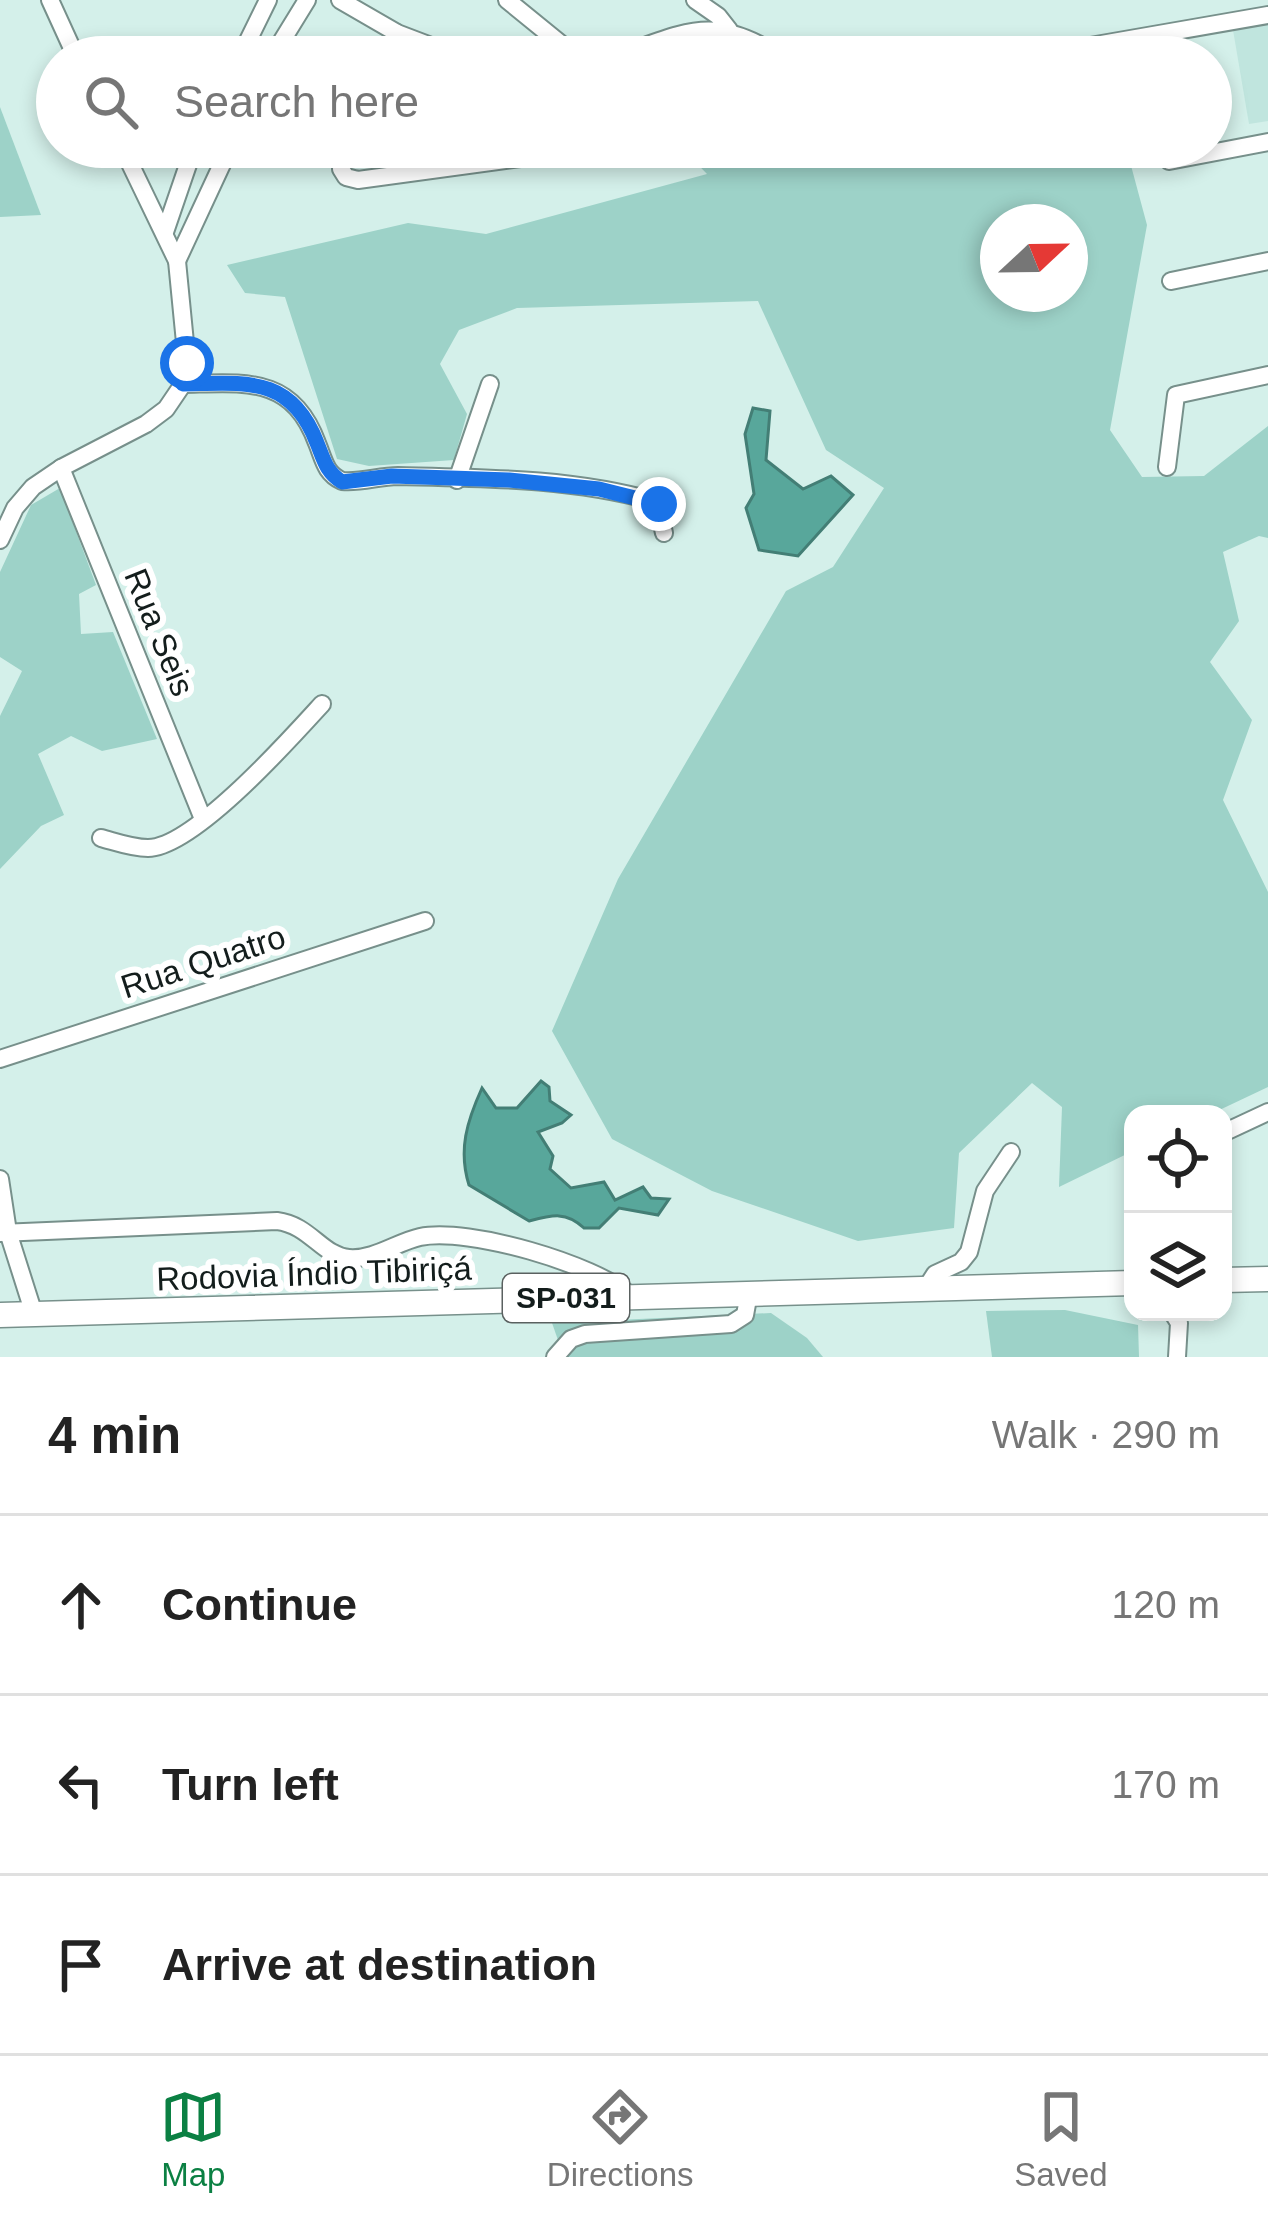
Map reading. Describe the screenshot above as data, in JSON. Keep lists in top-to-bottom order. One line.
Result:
{"streets":{"highway":["Rodovia Índio Tibiriçá","SP-031"],"street":["Rua Seis","Rua Quatro"]},"north":"right","page":{"search":"Search here","heading":["4 min","Walk · 290 m"],"list":[["Continue","120 m"],["Turn left","170 m"],"Arrive at destination"],"nav":["Map","Directions","Saved"]}}
